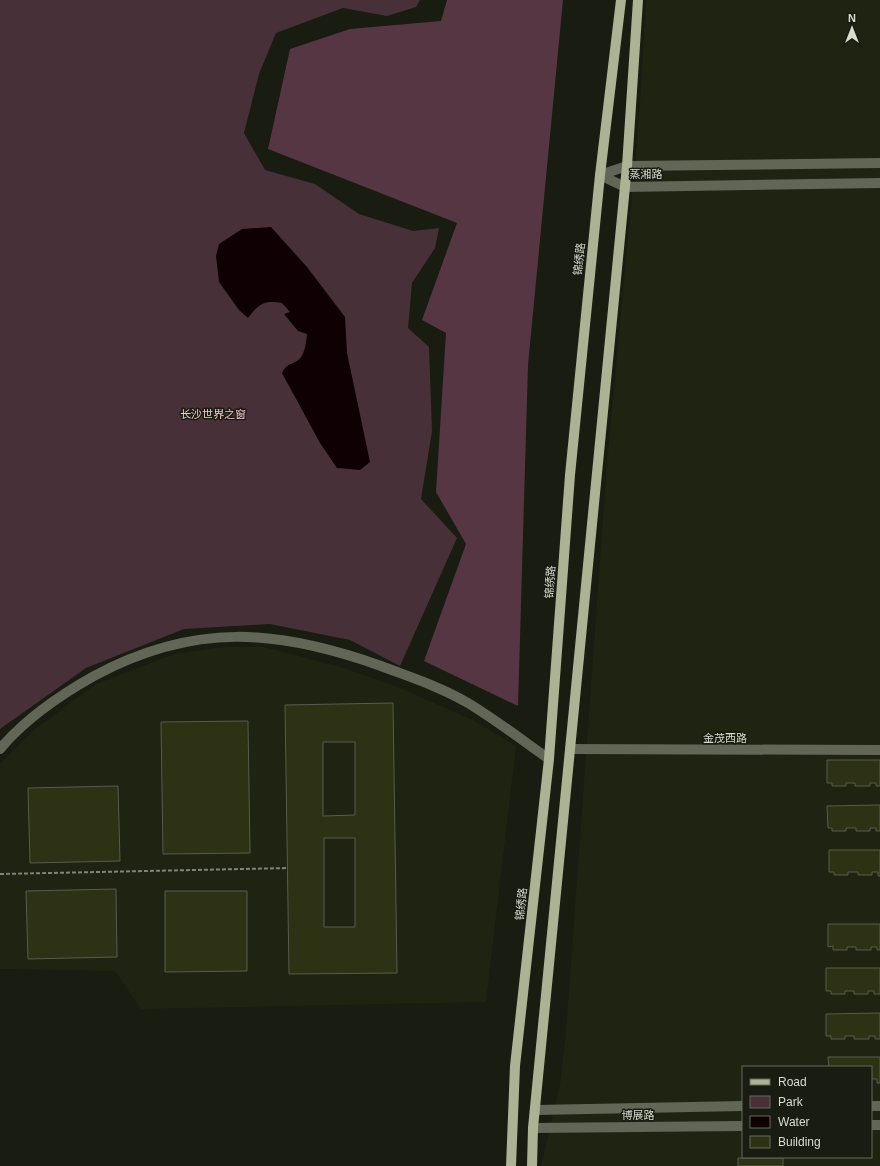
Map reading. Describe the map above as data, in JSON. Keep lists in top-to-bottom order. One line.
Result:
{"streets":{"main road":["锦绣路"],"street":["蒸湘路","金茂西路","博展路"]},"crossings":[["蒸湘路","锦绣路"]],"parks":["长沙世界之窗"],"legend":["Road","Park","Water","Building"],"north":"top"}
